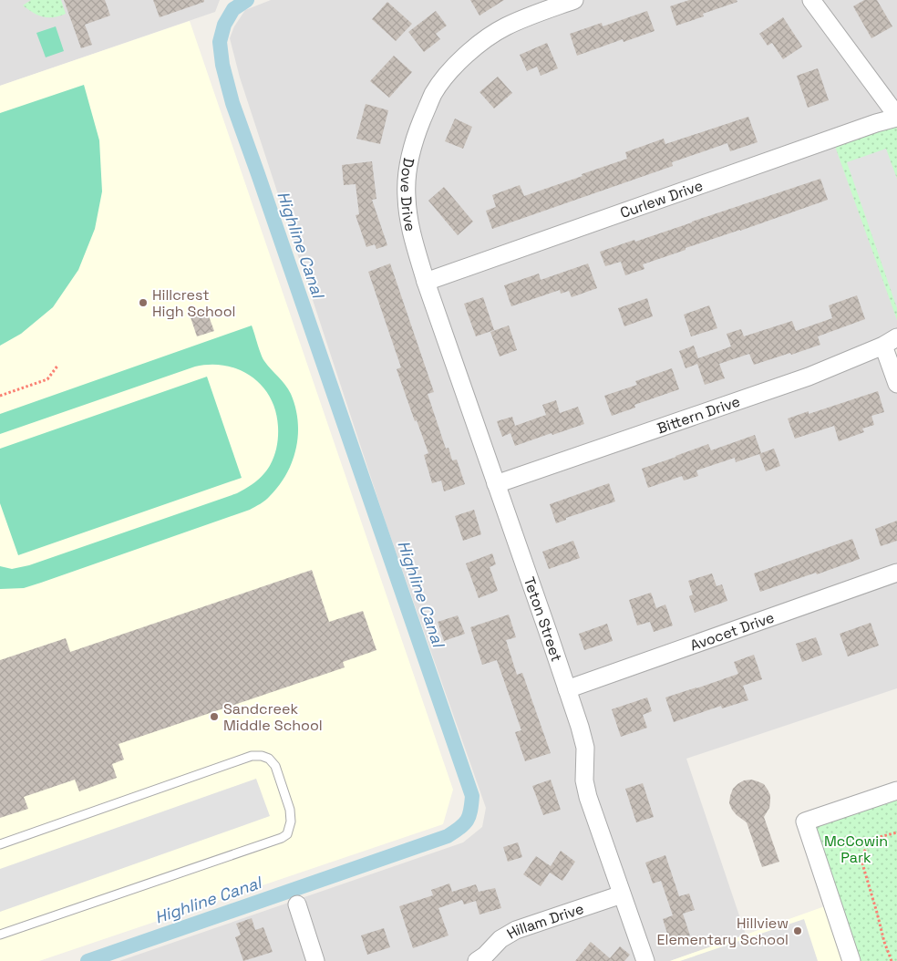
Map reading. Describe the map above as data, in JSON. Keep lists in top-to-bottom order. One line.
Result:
{"streets":{"street":["Dove Drive","Curlew Drive","Bittern Drive","Teton Street","Avocet Drive","Hillam Drive"]},"crossings":[["Dove Drive","Curlew Drive"],["Dove Drive","Teton Street"],["Curlew Drive","Teton Street"],["Bittern Drive","Teton Street"],["Teton Street","Avocet Drive"],["Teton Street","Hillam Drive"]],"water":["Highline Canal"],"parks":["McCowin Park"],"places":["Hillcrest High School","Sandcreek Middle School","Hillview Elementary School"]}
